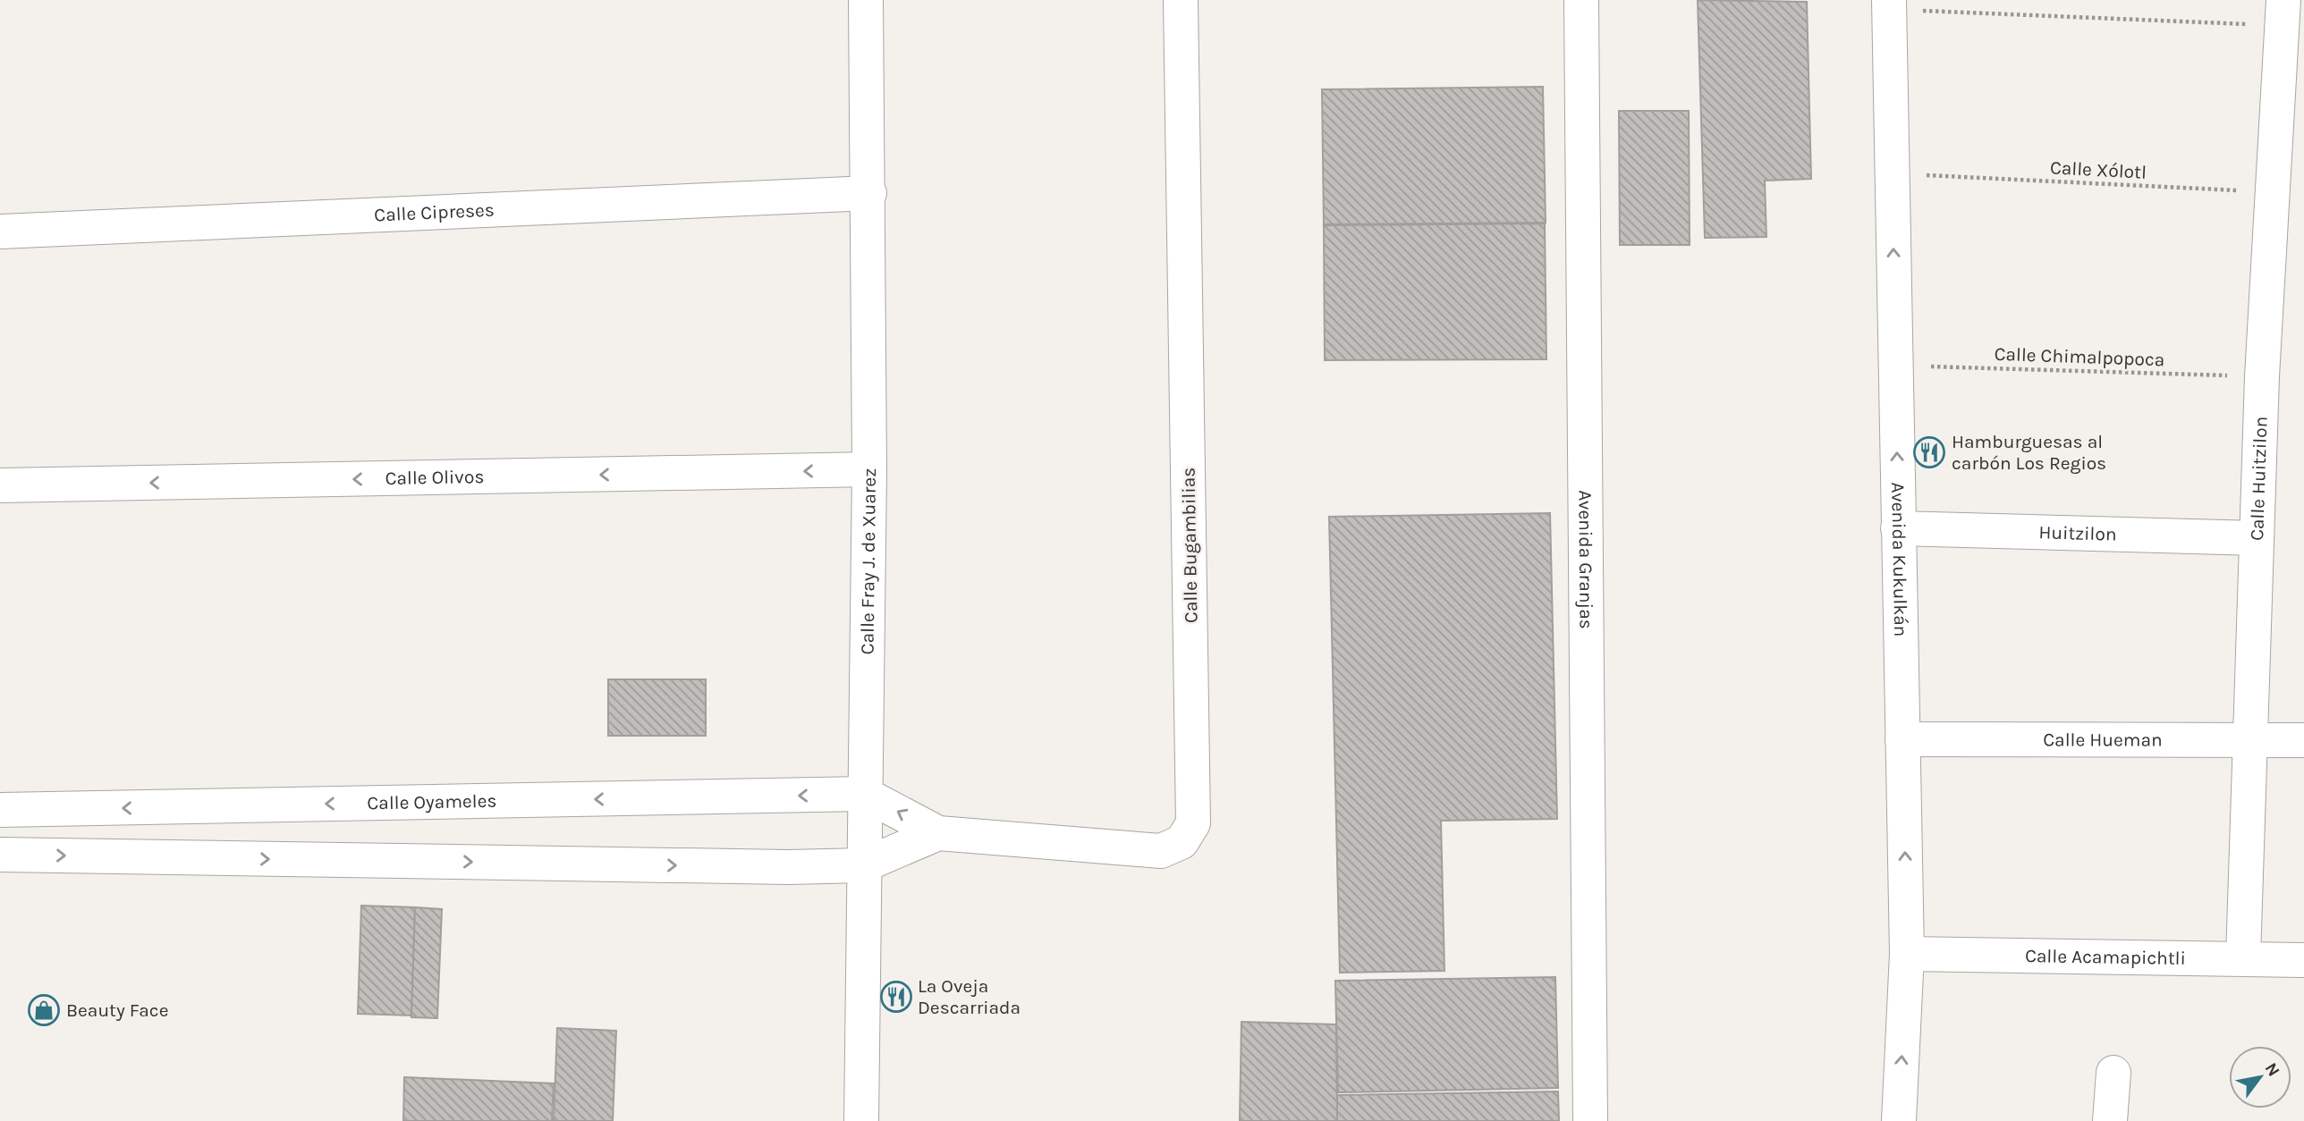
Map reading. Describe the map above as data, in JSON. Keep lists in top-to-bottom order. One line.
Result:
{"streets":{"street":["Calle Cipreses","Calle Olivos","Calle Huitzilon","Huitzilon","Calle Bugambilias","Calle Fray J. de Xuarez","Avenida Granjas","Avenida Kukulkán","Calle Hueman","Calle Oyameles","Calle Acamapichtli"],"path":["Calle Xólotl","Calle Chimalpopoca"]},"crossings":[["Calle Xólotl","Calle Huitzilon"],["Calle Xólotl","Avenida Kukulkán"],["Calle Cipreses","Calle Fray J. de Xuarez"],["Calle Chimalpopoca","Calle Huitzilon"],["Calle Chimalpopoca","Avenida Kukulkán"],["Calle Olivos","Calle Fray J. de Xuarez"],["Calle Huitzilon","Huitzilon"],["Calle Huitzilon","Calle Hueman"],["Calle Huitzilon","Calle Acamapichtli"],["Huitzilon","Avenida Kukulkán"],["Calle Bugambilias","Calle Fray J. de Xuarez"],["Calle Bugambilias","Calle Oyameles"],["Calle Fray J. de Xuarez","Calle Oyameles"],["Avenida Kukulkán","Calle Hueman"],["Avenida Kukulkán","Calle Acamapichtli"]],"one_way":["Calle Olivos","Avenida Kukulkán"],"places":{"restaurant":["Hamburguesas al carbón Los Regios","La Oveja Descarriada"],"shop":["Beauty Face"]},"north":"top right"}
